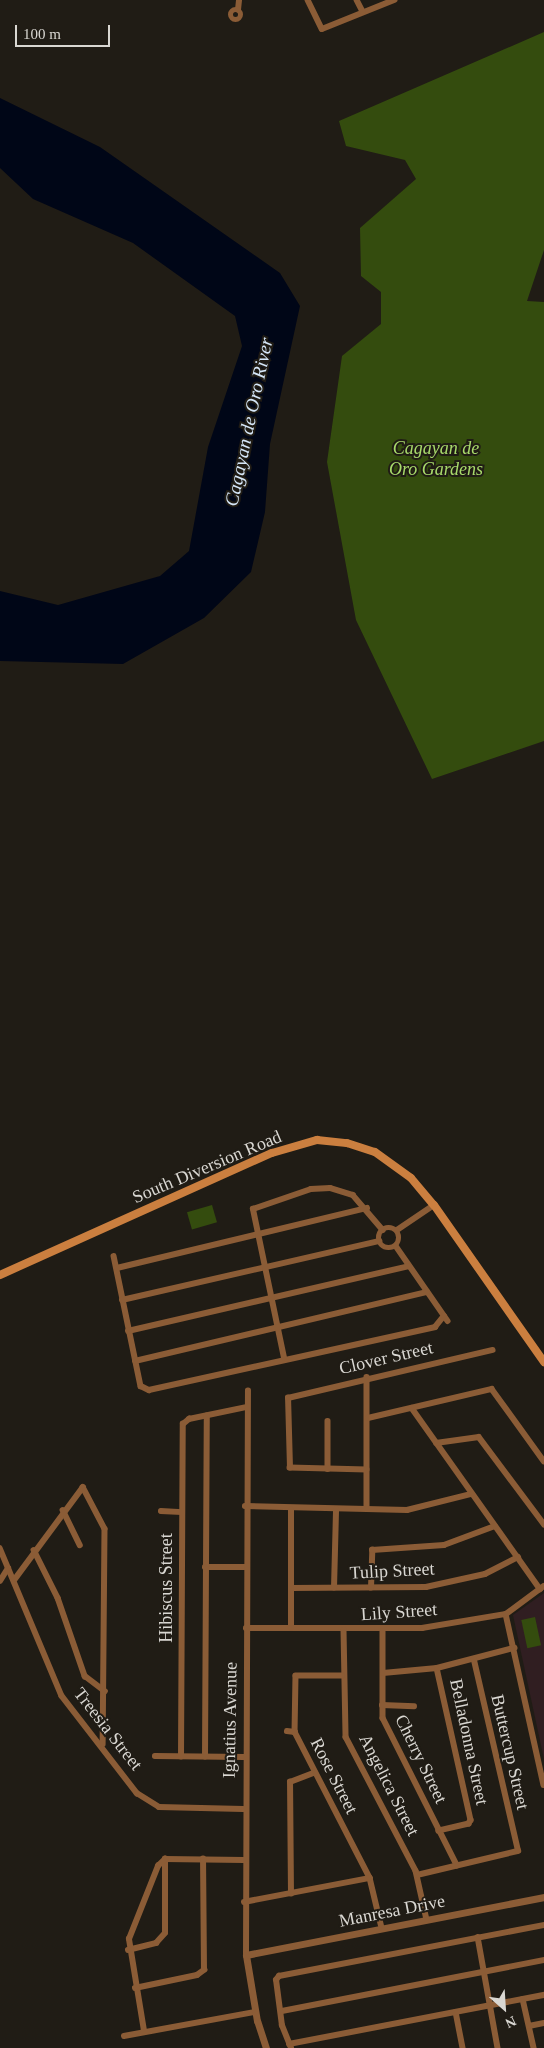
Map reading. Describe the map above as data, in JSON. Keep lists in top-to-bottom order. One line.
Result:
{"streets":{"main road":["South Diversion Road"],"street":["Clover Street","Tulip Street","Hibiscus Street","Lily Street","Ignatius Avenue","Treesia Street","Belladonna Street","Buttercup Street","Cherry Street","Rose Street","Angelica Street","Manresa Drive"]},"crossings":[["Lily Street","Ignatius Avenue"],["Lily Street","Cherry Street"],["Lily Street","Angelica Street"],["Ignatius Avenue","Treesia Street"],["Ignatius Avenue","Manresa Drive"],["Belladonna Street","Cherry Street"],["Buttercup Street","Cherry Street"],["Rose Street","Angelica Street"],["Rose Street","Manresa Drive"],["Angelica Street","Manresa Drive"]],"water":["Cagayan de Oro River"],"parks":["Cagayan de Oro Gardens"],"scale_bar":"100 m","north":"bottom right"}
